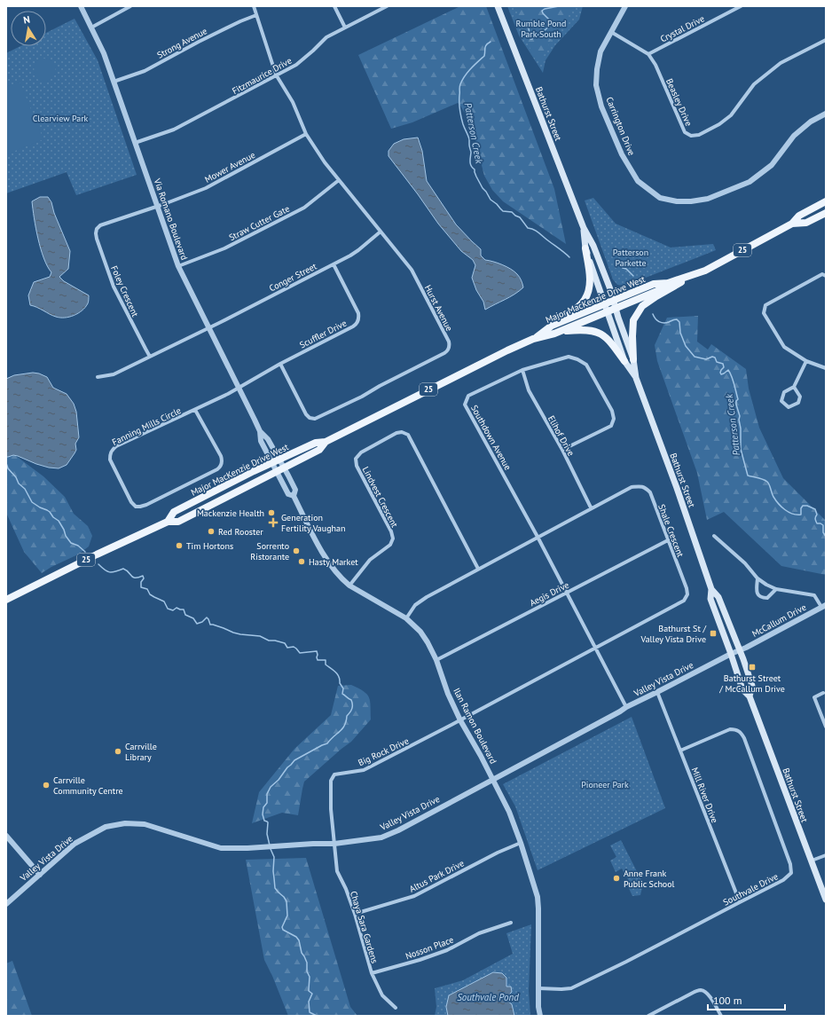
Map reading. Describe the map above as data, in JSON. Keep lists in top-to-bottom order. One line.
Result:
{"streets":{"main road":["Bathurst Street","25","Major MacKenzie Drive West"],"street":["Crystal Drive","Strong Avenue","Fitzmaurice Drive","Beasley Drive","Carrington Drive","Mower Avenue","Via Romano Boulevard","Straw Cutter Gate","Conger Street","Foley Crescent","Hurst Avenue","Scuffler Drive","Fanning Mills Circle","Elihof Drive","Southdown Avenue","Lindvest Crescent","Shale Crescent","Aegis Drive","McCallum Drive","Valley Vista Drive","Ilan Ramon Boulevard","Big Rock Drive","Mill River Drive","Altus Park Drive","Southvale Drive","Chaya Sara Gardens","Nosson Place"]},"crossings":[["Crystal Drive","Beasley Drive"],["Strong Avenue","Via Romano Boulevard"],["Strong Avenue","Hurst Avenue"],["Fitzmaurice Drive","Via Romano Boulevard"],["Fitzmaurice Drive","Hurst Avenue"],["Beasley Drive","Carrington Drive"],["Bathurst Street","Major MacKenzie Drive West"],["Bathurst Street","McCallum Drive"],["Bathurst Street","Valley Vista Drive"],["Mower Avenue","Via Romano Boulevard"],["Mower Avenue","Foley Crescent"],["Mower Avenue","Hurst Avenue"],["Via Romano Boulevard","Straw Cutter Gate"],["Via Romano Boulevard","Conger Street"],["Via Romano Boulevard","Foley Crescent"],["Via Romano Boulevard","Major MacKenzie Drive West"],["Via Romano Boulevard","Scuffler Drive"],["Via Romano Boulevard","Fanning Mills Circle"],["Via Romano Boulevard","Ilan Ramon Boulevard"],["Straw Cutter Gate","Hurst Avenue"],["Conger Street","Hurst Avenue"],["Conger Street","Scuffler Drive"],["Major MacKenzie Drive West","Ilan Ramon Boulevard"],["Hurst Avenue","Scuffler Drive"],["Scuffler Drive","Fanning Mills Circle"],["Elihof Drive","Southdown Avenue"],["Elihof Drive","Shale Crescent"],["Southdown Avenue","Shale Crescent"],["Southdown Avenue","Aegis Drive"],["Southdown Avenue","Valley Vista Drive"],["Lindvest Crescent","Shale Crescent"],["Lindvest Crescent","Ilan Ramon Boulevard"],["Shale Crescent","Aegis Drive"],["Shale Crescent","Ilan Ramon Boulevard"],["Shale Crescent","Big Rock Drive"],["Aegis Drive","Ilan Ramon Boulevard"],["McCallum Drive","Valley Vista Drive"],["Valley Vista Drive","Ilan Ramon Boulevard"],["Valley Vista Drive","Big Rock Drive"],["Valley Vista Drive","Mill River Drive"],["Valley Vista Drive","Chaya Sara Gardens"],["Ilan Ramon Boulevard","Big Rock Drive"],["Ilan Ramon Boulevard","Altus Park Drive"],["Ilan Ramon Boulevard","Southvale Drive"],["Big Rock Drive","Chaya Sara Gardens"],["Mill River Drive","Southvale Drive"],["Altus Park Drive","Chaya Sara Gardens"],["Chaya Sara Gardens","Nosson Place"]],"water":["Patterson Creek","Southvale Pond"],"parks":["Rumble Pond Park South","Clearview Park","Patterson Parkette","Pioneer Park"],"places":{"other":["Mackenzie Health","Red Rooster","Tim Hortons","Sorrento Ristorante","Hasty Market","Carrville Library","Carrville Community Centre","Anne Frank Public School"],"health":["Generation Fertility Vaughan"],"transit":["Bathurst St / Valley Vista Drive","Bathurst Street / McCallum Drive"]},"scale_bar":"100 m","north":"top"}
